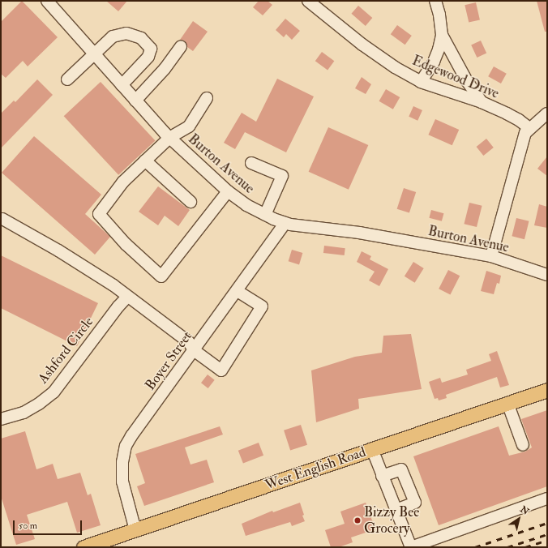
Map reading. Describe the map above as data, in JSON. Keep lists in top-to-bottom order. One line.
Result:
{"streets":{"main road":["West English Road"],"street":["Edgewood Drive","Burton Avenue","Ashford Circle","Boyer Street"]},"crossings":[["Burton Avenue","Boyer Street"],["Boyer Street","West English Road"]],"places":["Bizzy Bee Grocery"],"scale_bar":"50 m","north":"top right"}
